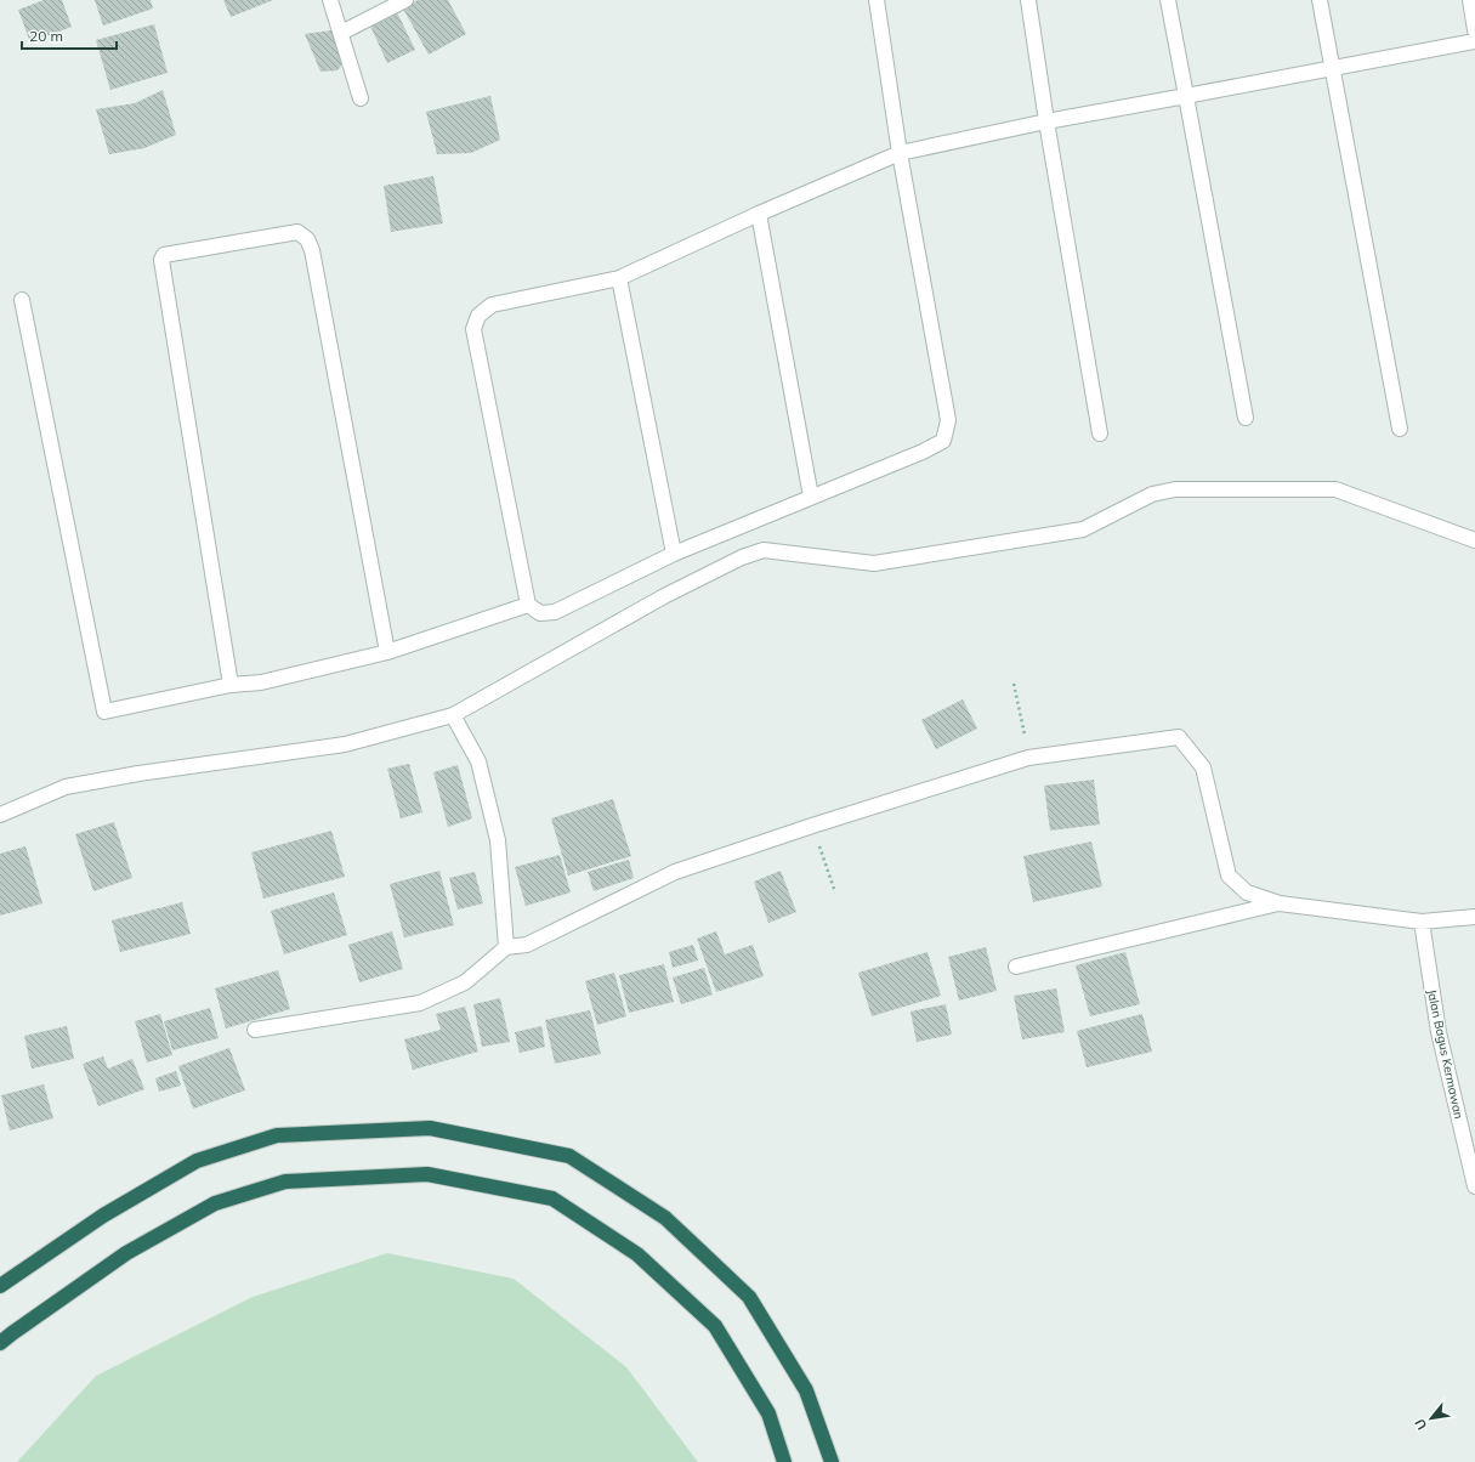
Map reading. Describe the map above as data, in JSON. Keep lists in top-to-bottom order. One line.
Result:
{"streets":{"street":["Jalan Bagus Kermawan"]},"scale_bar":"20 m","north":"bottom left"}
